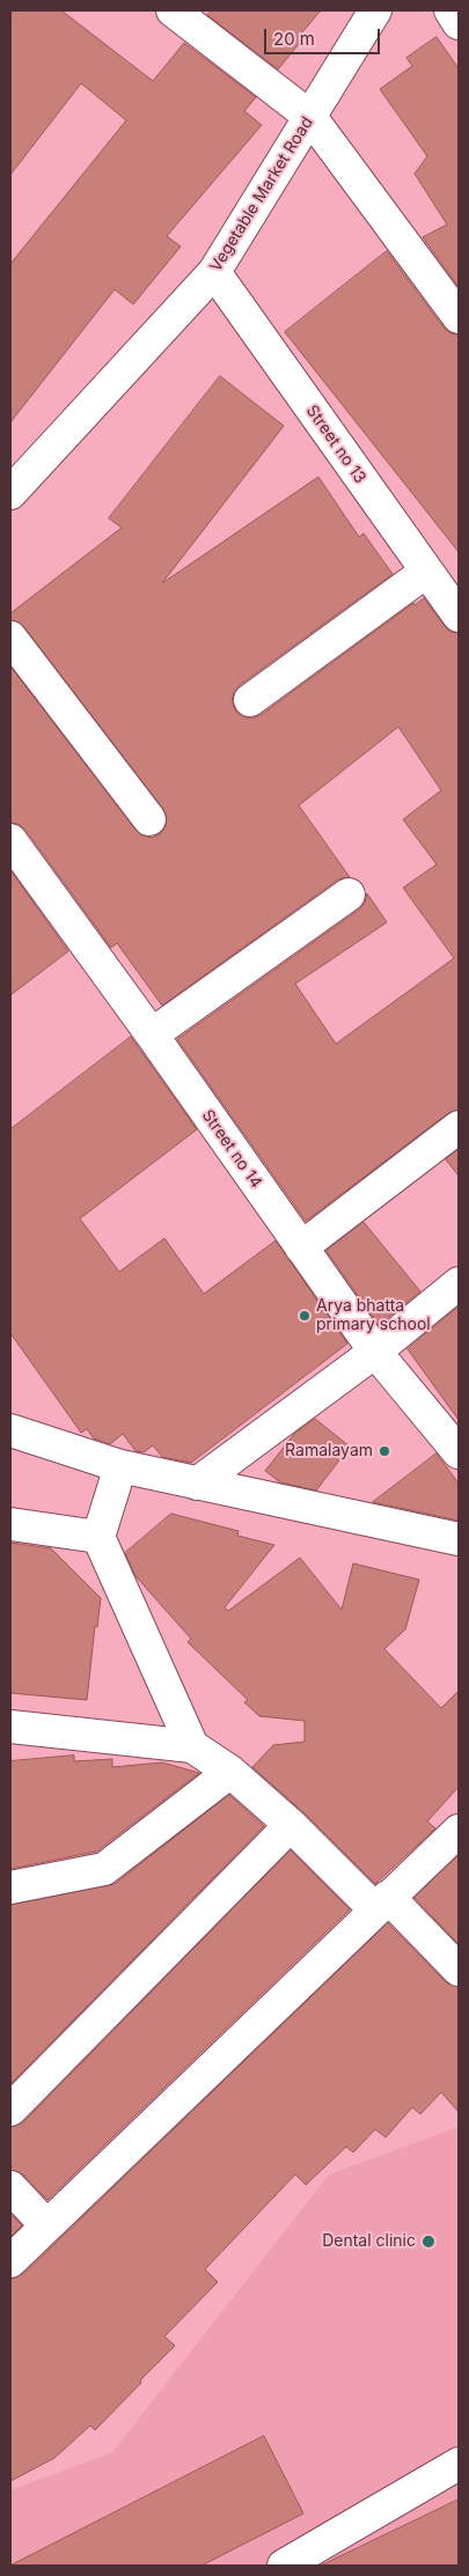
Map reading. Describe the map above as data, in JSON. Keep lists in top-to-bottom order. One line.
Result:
{"streets":{"street":["Vegetable Market Road","Street no 13","Street no 14"]},"crossings":[["Vegetable Market Road","Street no 13"]],"places":["Arya bhatta primary school","Ramalayam","Dental clinic"],"scale_bar":"20 m"}
